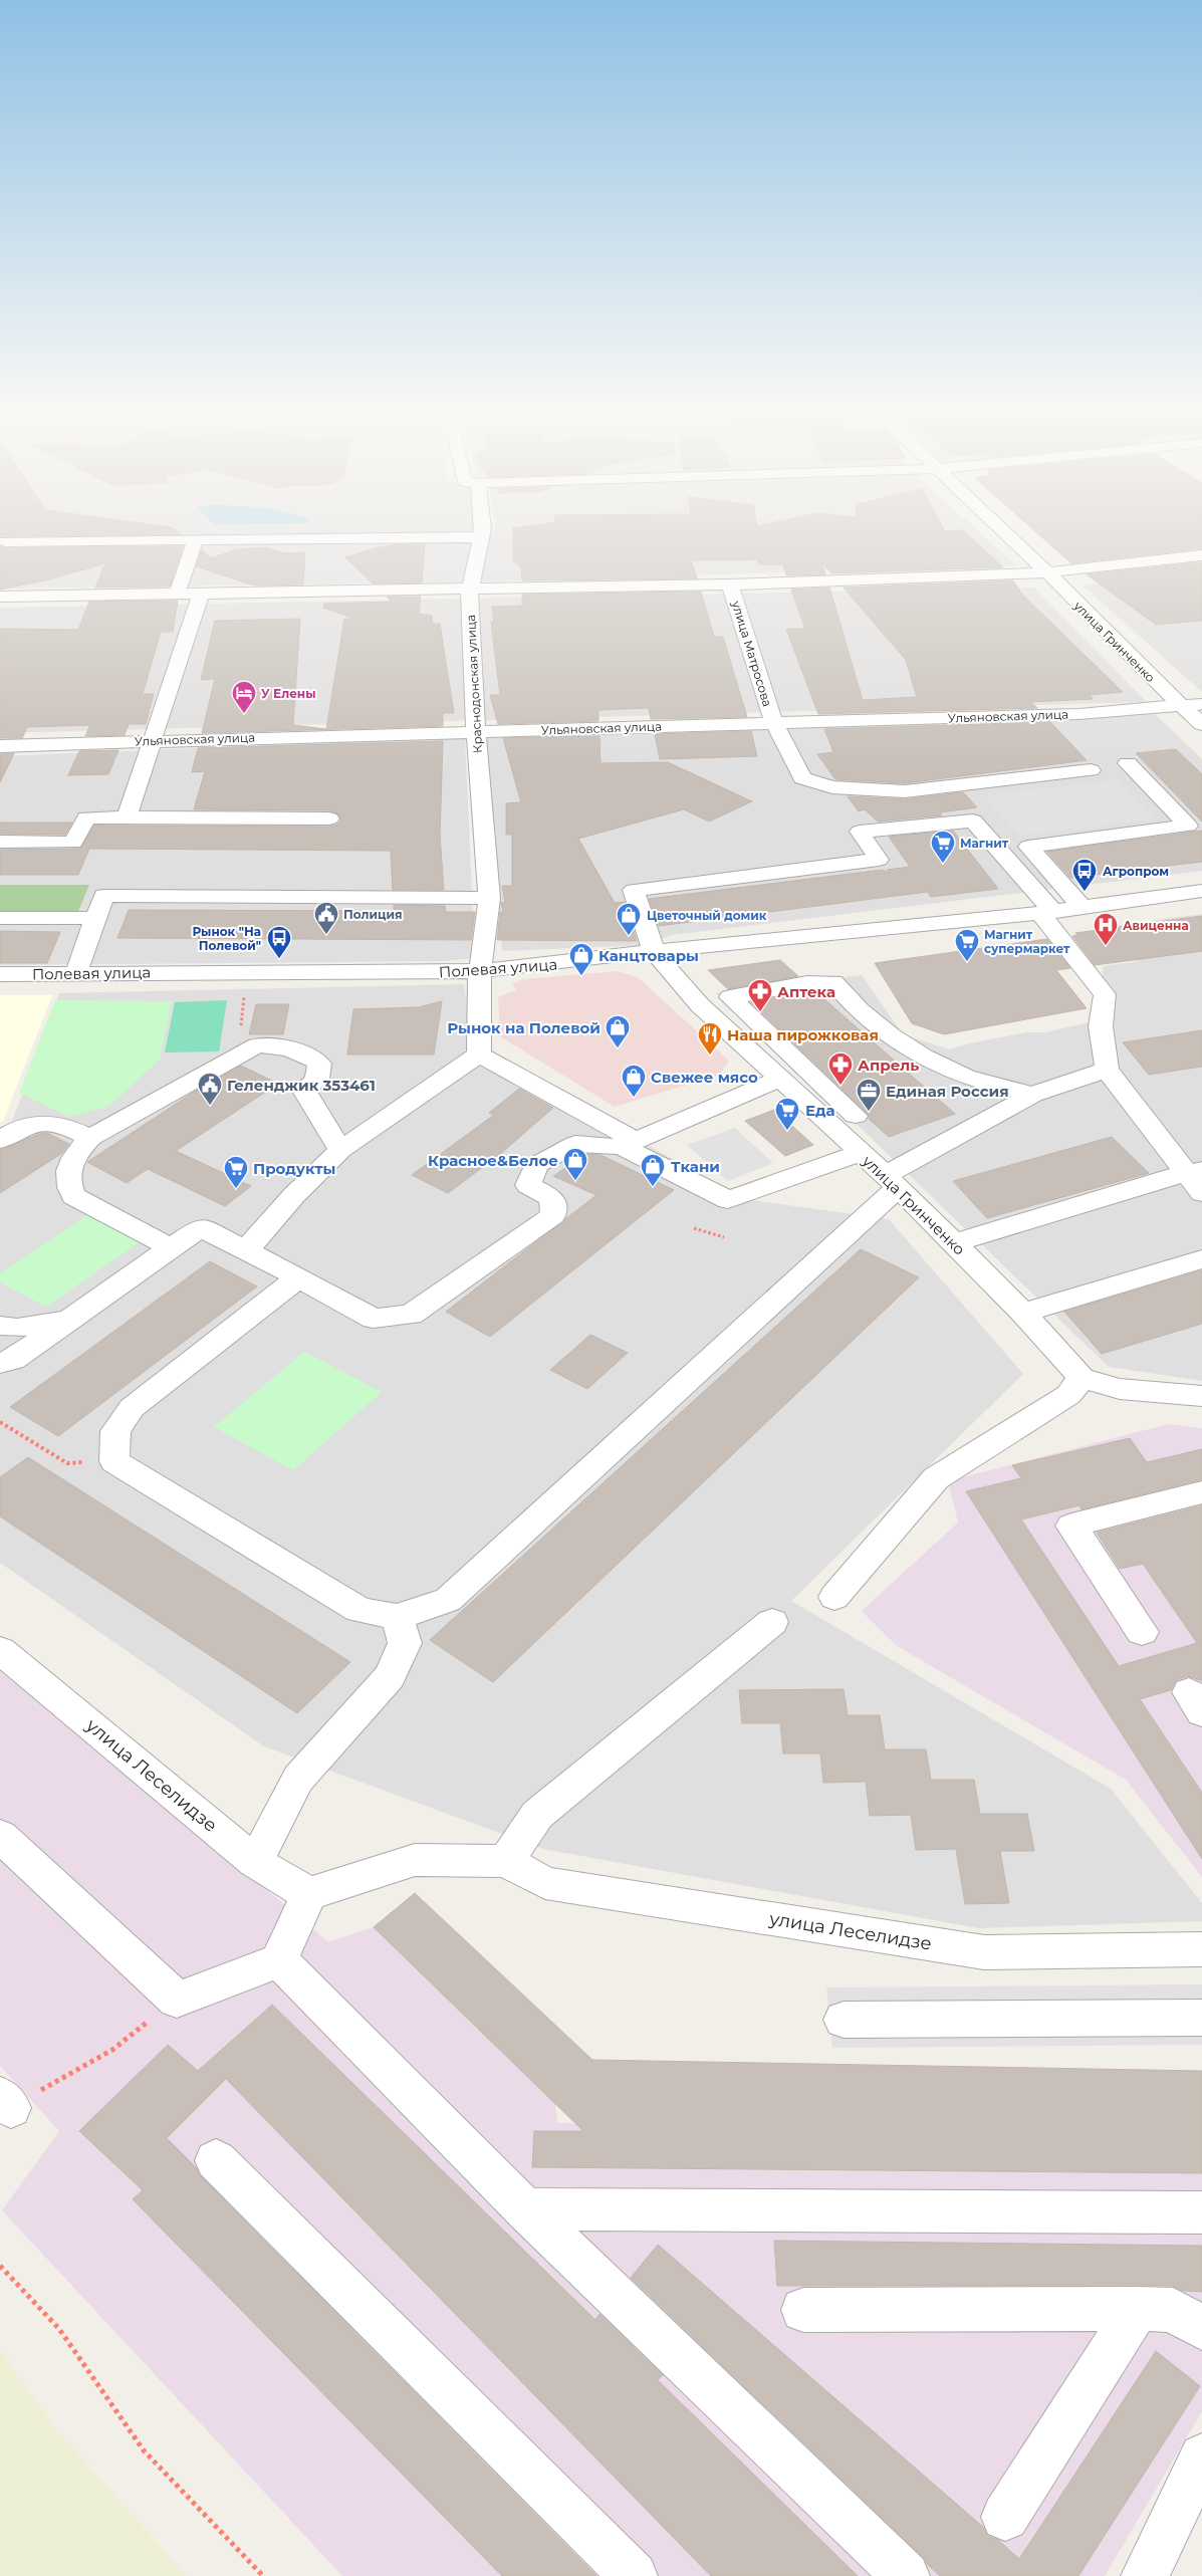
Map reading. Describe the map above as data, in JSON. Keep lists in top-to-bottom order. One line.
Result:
{"streets":{"street":["улица Гринченко","улица Матросова","Краснодонская улица","Ульяновская улица","Полевая улица","улица Леселидзе"]},"crossings":[["улица Гринченко","Ульяновская улица"],["улица Гринченко","Полевая улица"],["улица Матросова","Ульяновская улица"],["Краснодонская улица","Ульяновская улица"],["Краснодонская улица","Полевая улица"]],"places":{"hotel":["У Елены"],"supermarket":["Магнит","Магнит супермаркет","Еда","Продукты"],"bus stop":["Агропром","Рынок \"На Полевой\""],"public building":["Полиция","Геленджик 353461"],"shop":["Цветочный домик","Канцтовары","Рынок на Полевой","Свежее мясо","Красное&Белое","Ткани"],"hospital":["Авиценна"],"pharmacy":["Аптека","Апрель"],"restaurant":["Наша пирожковая"],"office":["Единая Россия"]}}
